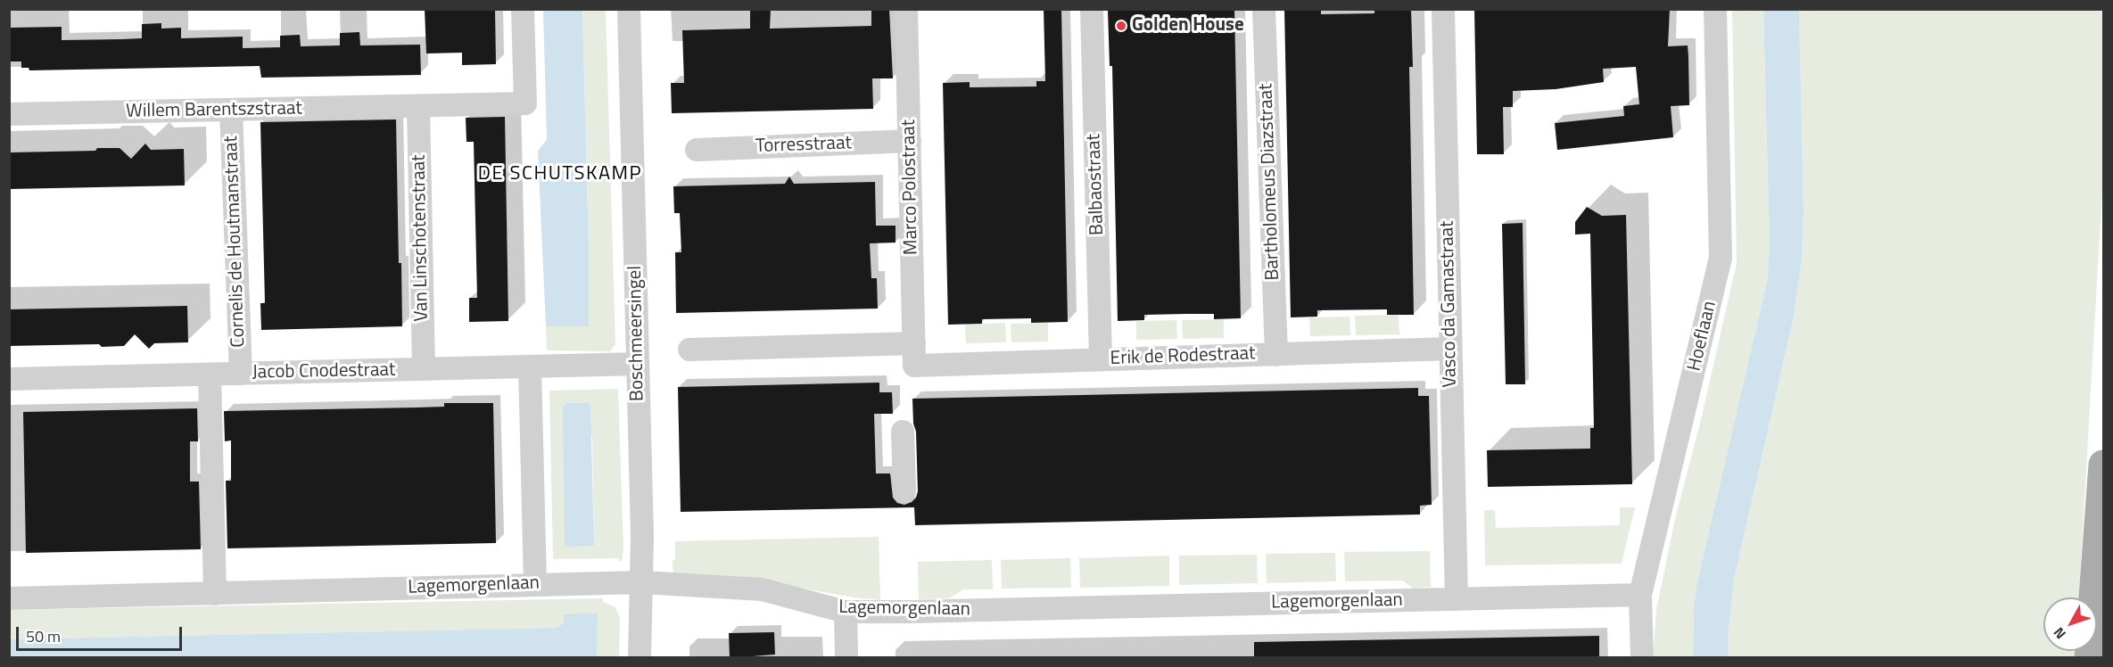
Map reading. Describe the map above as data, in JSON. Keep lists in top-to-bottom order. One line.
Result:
{"streets":{"street":["Willem Barentszstraat","Torresstraat","Bartholomeus Diazstraat","Balbaostraat","Marco Polostraat","Van Linschotenstraat","Cornelis de Houtmanstraat","Vasco da Gamastraat","Boschmeersingel","Hoeflaan","Erik de Rodestraat","Jacob Cnodestraat","Lagemorgenlaan"]},"crossings":[["Willem Barentszstraat","Van Linschotenstraat"],["Willem Barentszstraat","Cornelis de Houtmanstraat"],["Torresstraat","Marco Polostraat"],["Bartholomeus Diazstraat","Erik de Rodestraat"],["Balbaostraat","Erik de Rodestraat"],["Marco Polostraat","Erik de Rodestraat"],["Van Linschotenstraat","Jacob Cnodestraat"],["Cornelis de Houtmanstraat","Jacob Cnodestraat"],["Vasco da Gamastraat","Erik de Rodestraat"],["Vasco da Gamastraat","Lagemorgenlaan"],["Boschmeersingel","Jacob Cnodestraat"],["Boschmeersingel","Lagemorgenlaan"],["Hoeflaan","Lagemorgenlaan"]],"districts":["DE SCHUTSKAMP"],"places":["Golden House"],"scale_bar":"50 m","north":"bottom left"}
